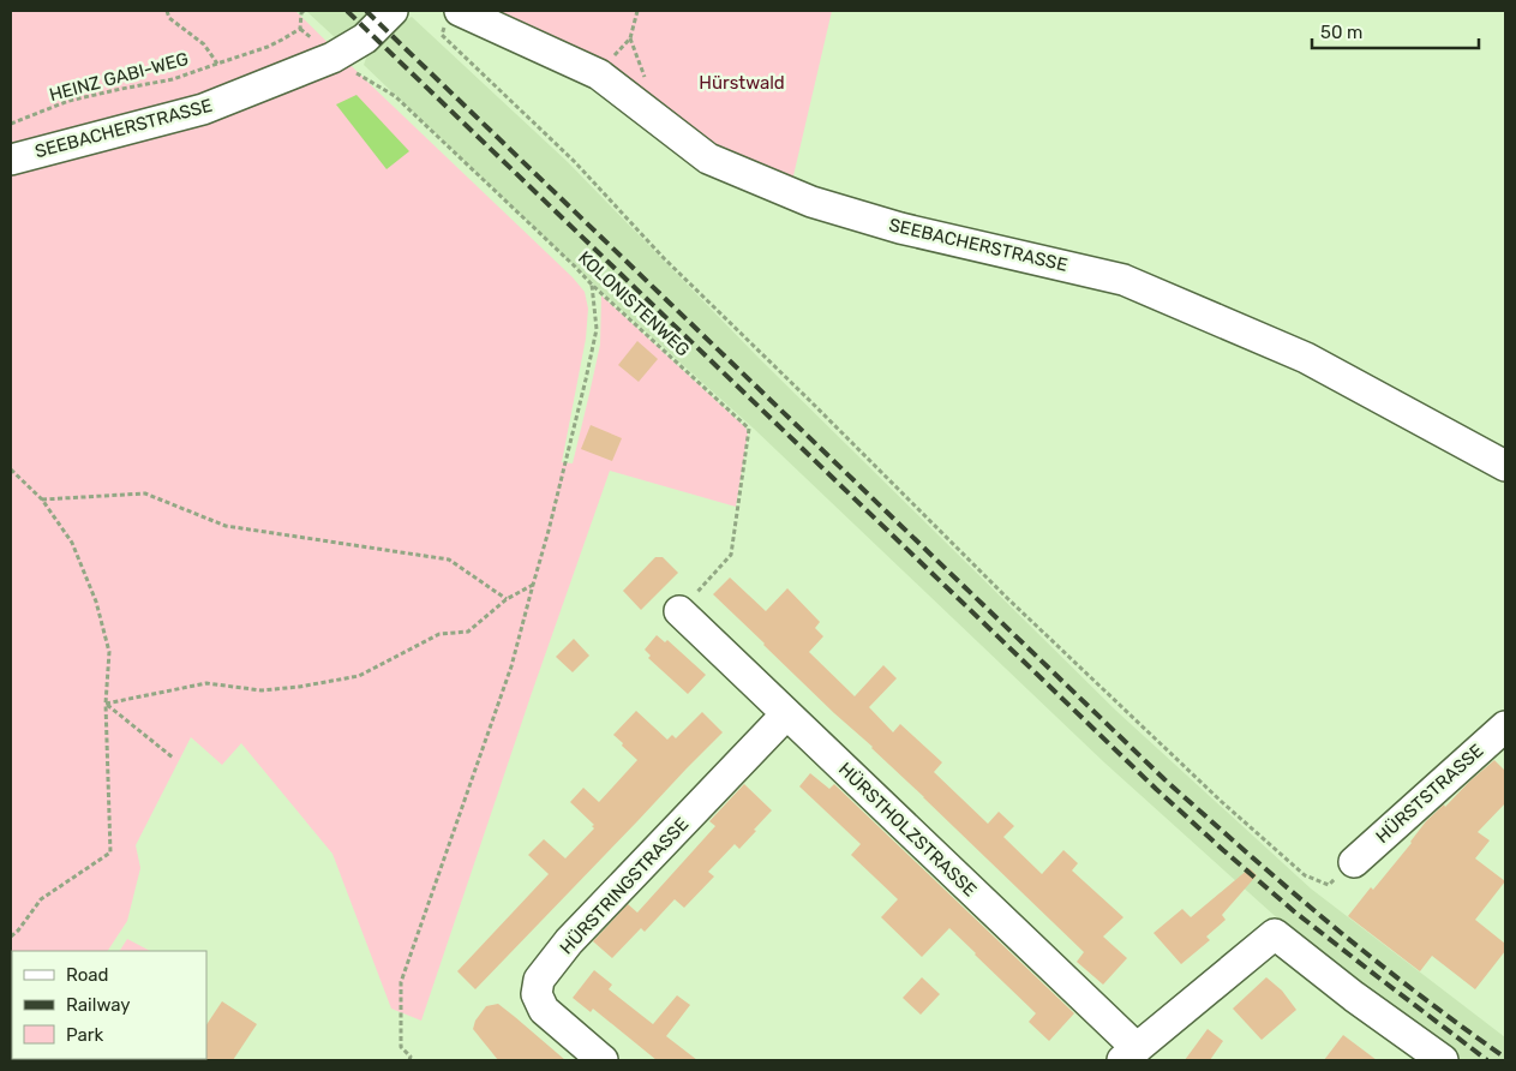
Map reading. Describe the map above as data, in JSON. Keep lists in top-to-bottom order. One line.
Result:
{"streets":{"street":["SEEBACHERSTRASSE","HÜRSTSTRASSE","HÜRSTHOLZSTRASSE","HÜRSTRINGSTRASSE"],"path":["HEINZ GABI-WEG","KOLONISTENWEG"]},"crossings":[["KOLONISTENWEG","HÜRSTHOLZSTRASSE"],["HÜRSTHOLZSTRASSE","HÜRSTRINGSTRASSE"]],"parks":["Hürstwald"],"legend":["Road","Railway","Park"],"scale_bar":"50 m"}
